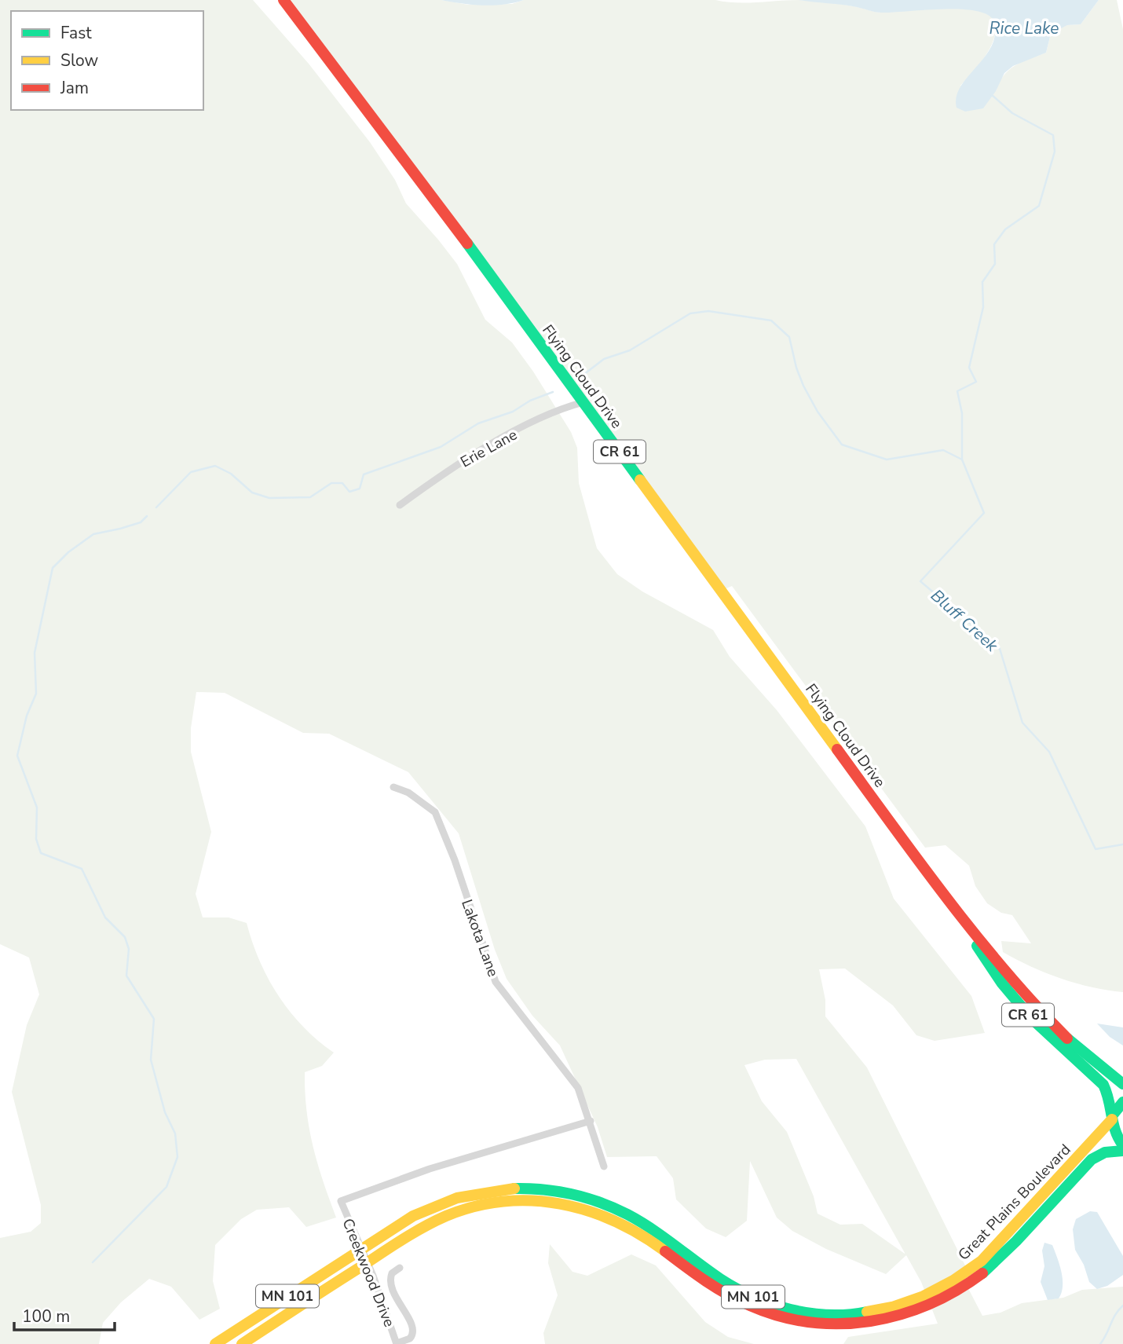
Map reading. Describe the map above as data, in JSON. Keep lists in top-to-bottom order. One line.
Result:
{"streets":{"main road":["Flying Cloud Drive","CR 61","Great Plains Boulevard","MN 101"],"street":["Erie Lane","Lakota Lane","Creekwood Drive"]},"crossings":[["Flying Cloud Drive","Erie Lane"],["Flying Cloud Drive","Great Plains Boulevard"],["Lakota Lane","Creekwood Drive"],["Great Plains Boulevard","Creekwood Drive"]],"water":["Rice Lake","Bluff Creek"],"legend":["Fast","Slow","Jam"],"scale_bar":"100 m"}
